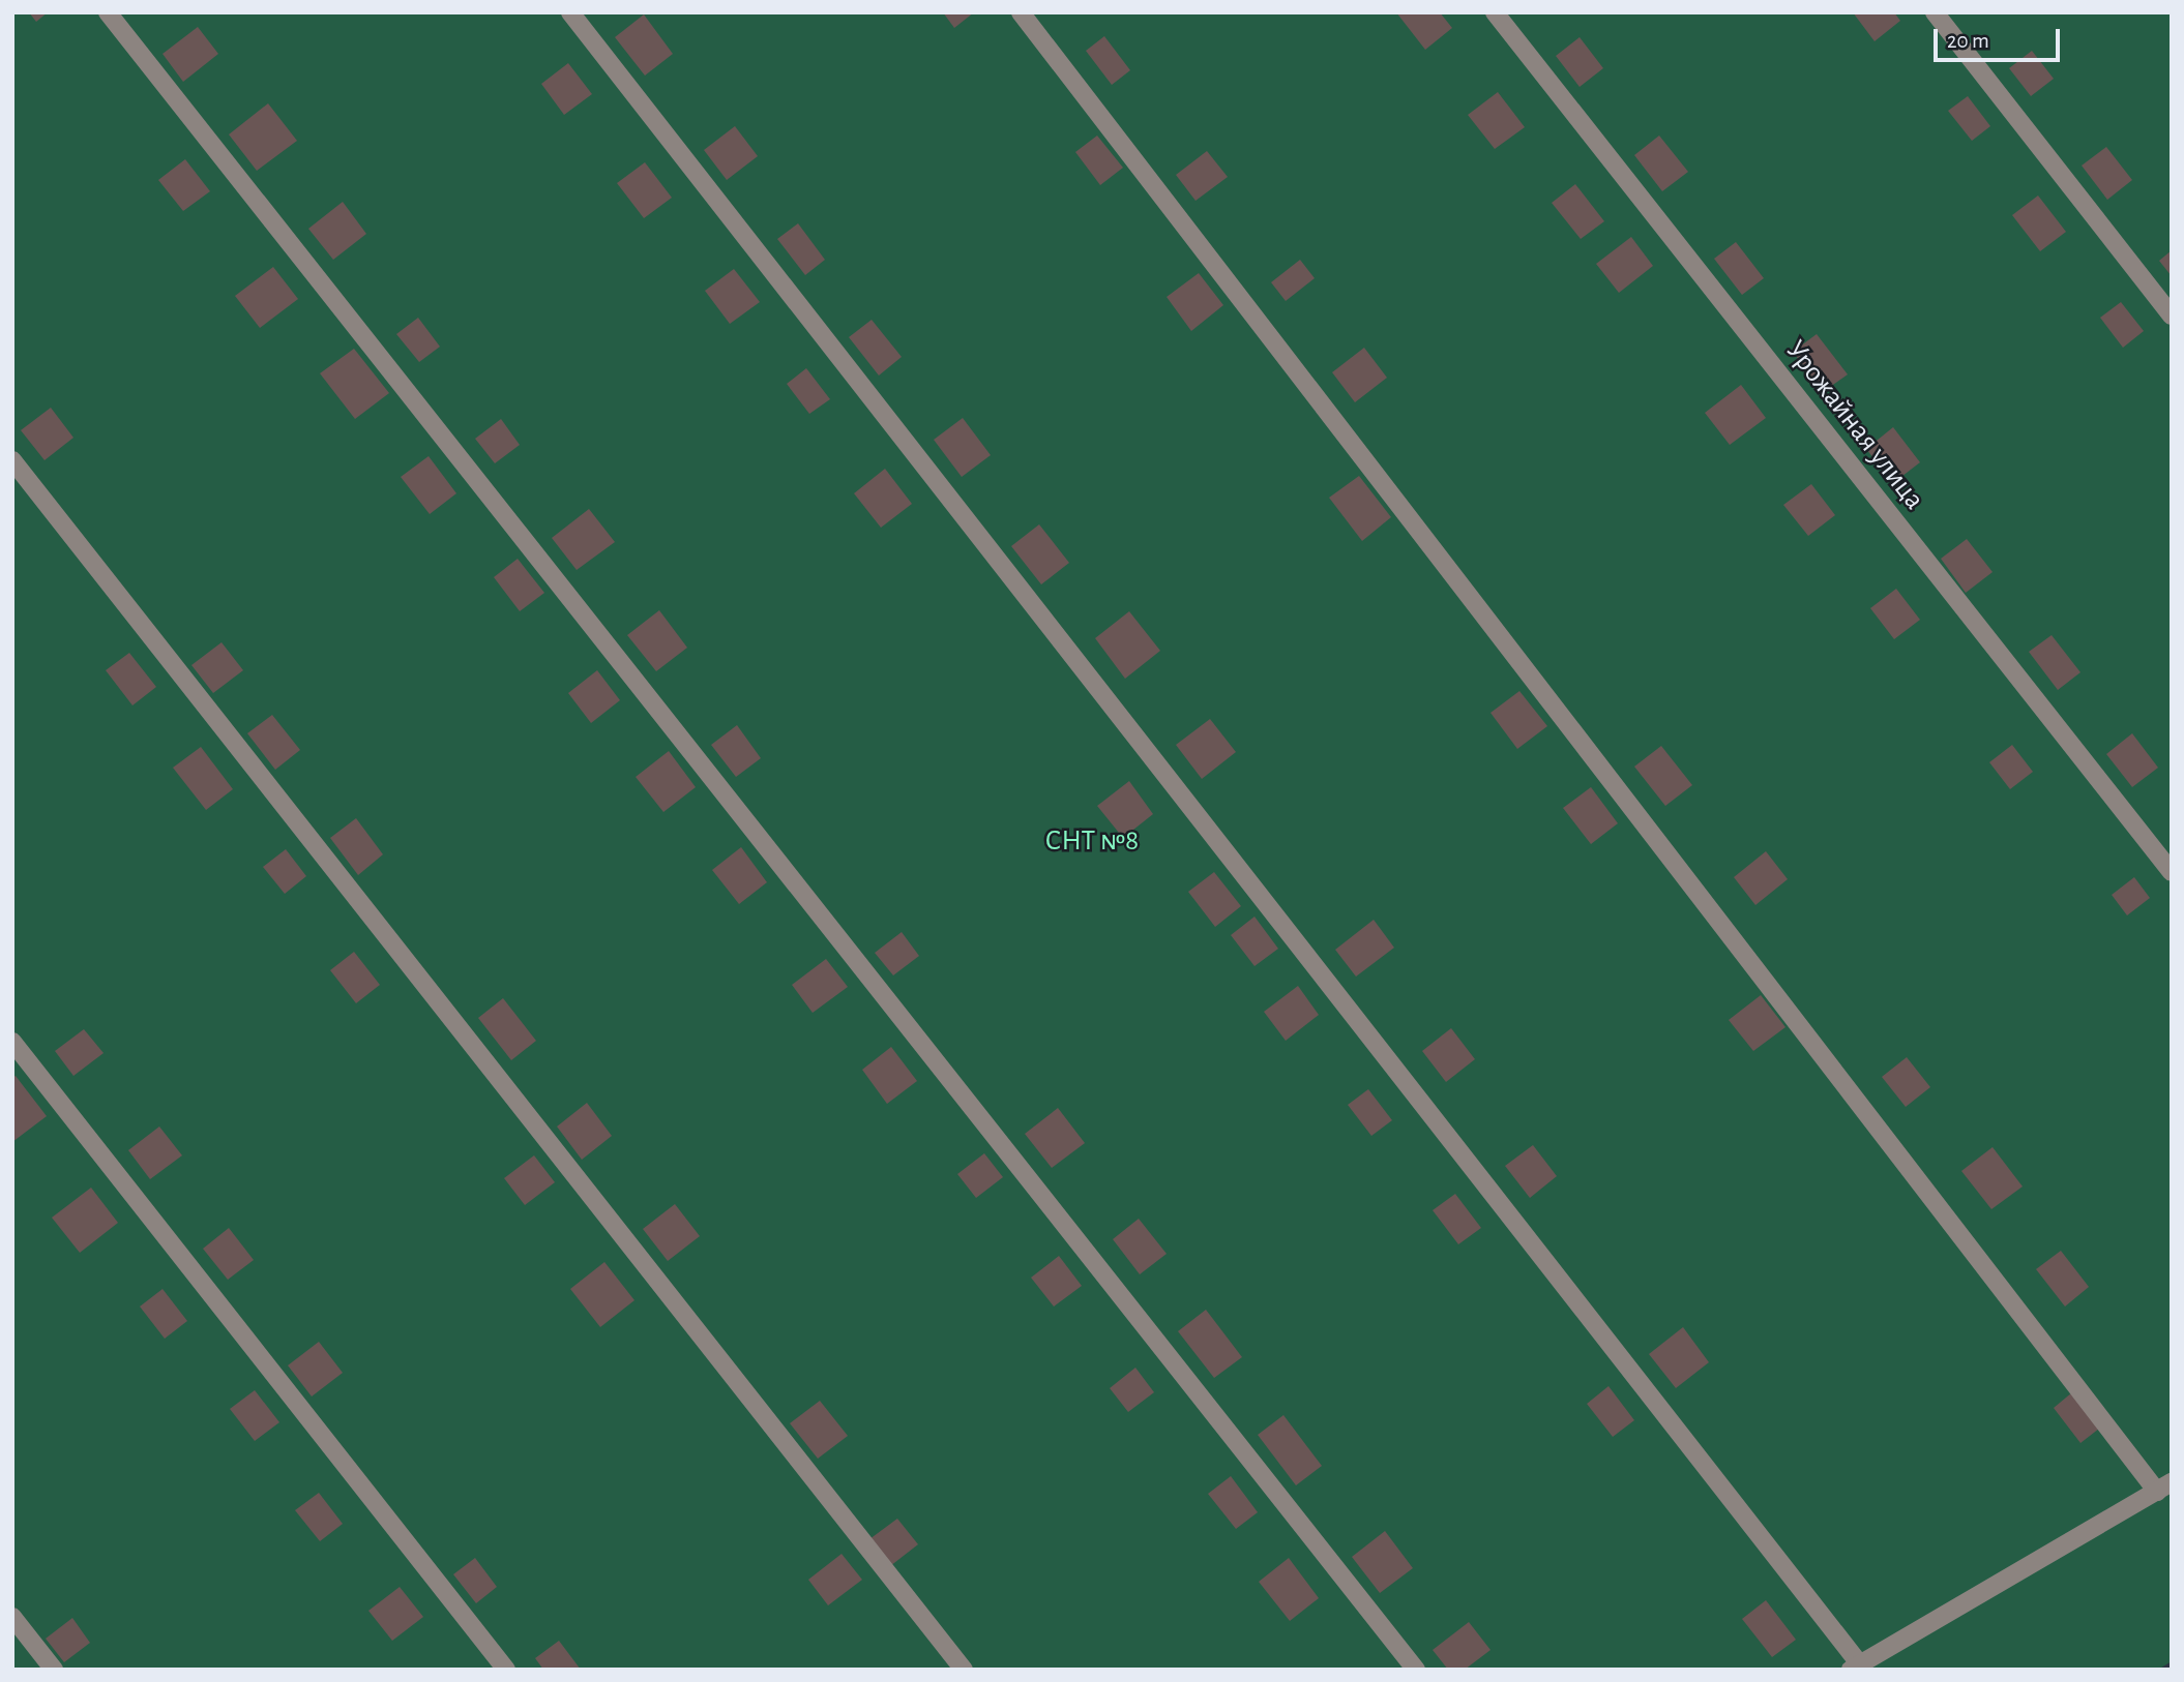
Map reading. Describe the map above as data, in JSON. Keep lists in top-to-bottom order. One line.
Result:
{"streets":{"street":["Урожайная улица"]},"parks":["СНТ №8"],"scale_bar":"20 m"}
